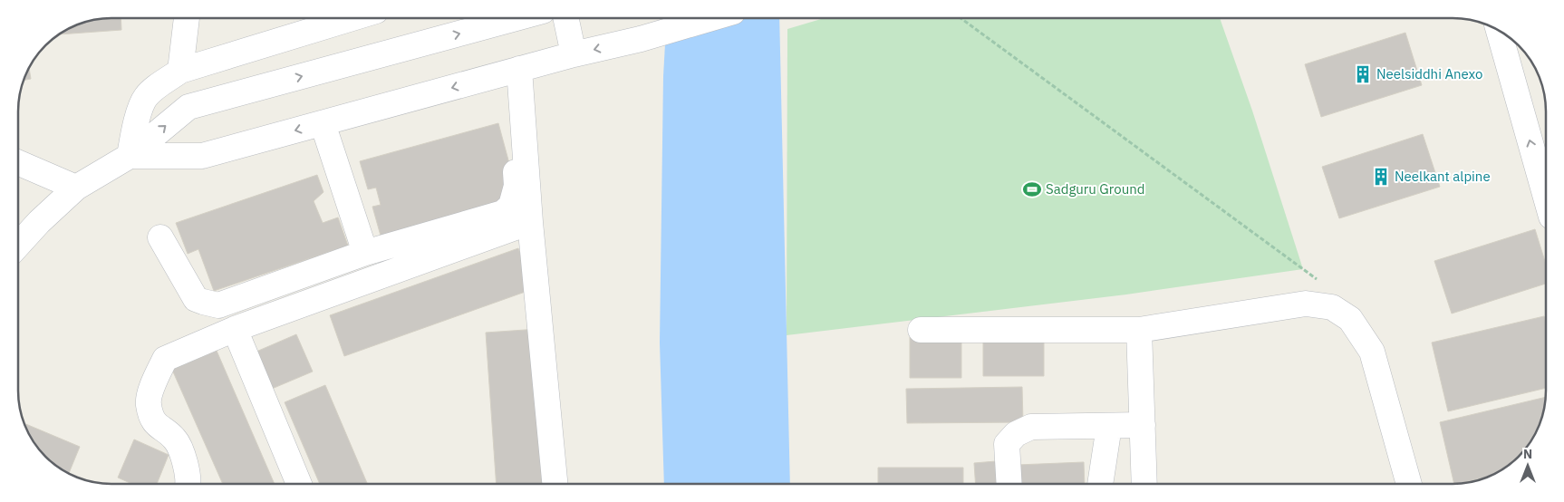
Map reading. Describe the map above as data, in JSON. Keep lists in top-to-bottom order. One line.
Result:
{"places":{"building":["Neelsiddhi Anexo","Neelkant alpine"],"sports":["Sadguru Ground"]},"north":"top"}
